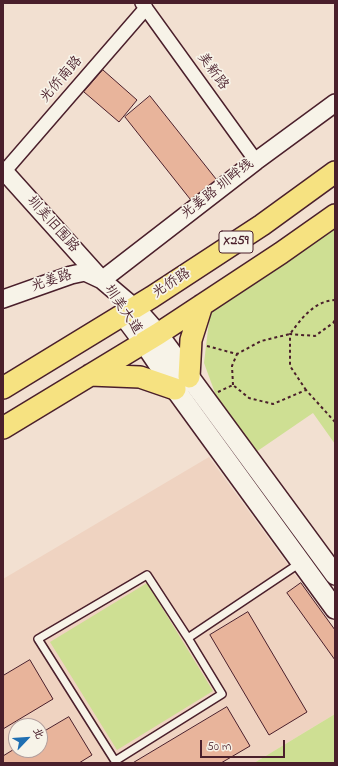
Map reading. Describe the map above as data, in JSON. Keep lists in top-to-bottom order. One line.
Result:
{"streets":{"main road":["X259","光侨路","圳美大道"],"street":["美新路","光侨南路","光姜路 圳畔线","圳美旧围路","光姜路"]},"crossings":[["美新路","光侨南路"],["美新路","光姜路 圳畔线"],["光侨南路","圳美旧围路"],["光姜路 圳畔线","圳美旧围路"],["光姜路 圳畔线","光姜路"],["光姜路 圳畔线","圳美大道"],["圳美旧围路","光姜路"],["圳美旧围路","圳美大道"],["X259","圳美大道"],["光姜路","圳美大道"],["光侨路","圳美大道"]],"scale_bar":"50 m","north":"top right"}
